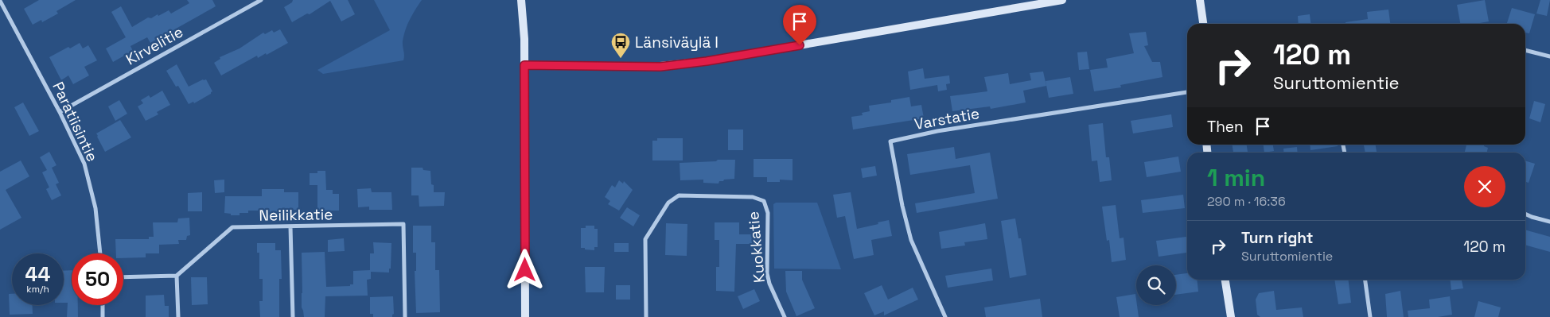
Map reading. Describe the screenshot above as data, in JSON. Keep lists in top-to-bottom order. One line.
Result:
{"streets":{"street":["Kirvelitie","Varstatie","Paratiisintie","Neilikkatie","Kuokkatie"]},"crossings":[["Kirvelitie","Paratiisintie"]],"places":{"bus stop":["Länsiväylä I"]},"page":{"turn":["120 m","Suruttomientie"],"then":"Then","heading":["1 min","290 m · 16:36"],"list":[{"name":"Turn right","note":"Suruttomientie","value":"120 m"}],"speed":"44 km/h","limit":"50"}}
